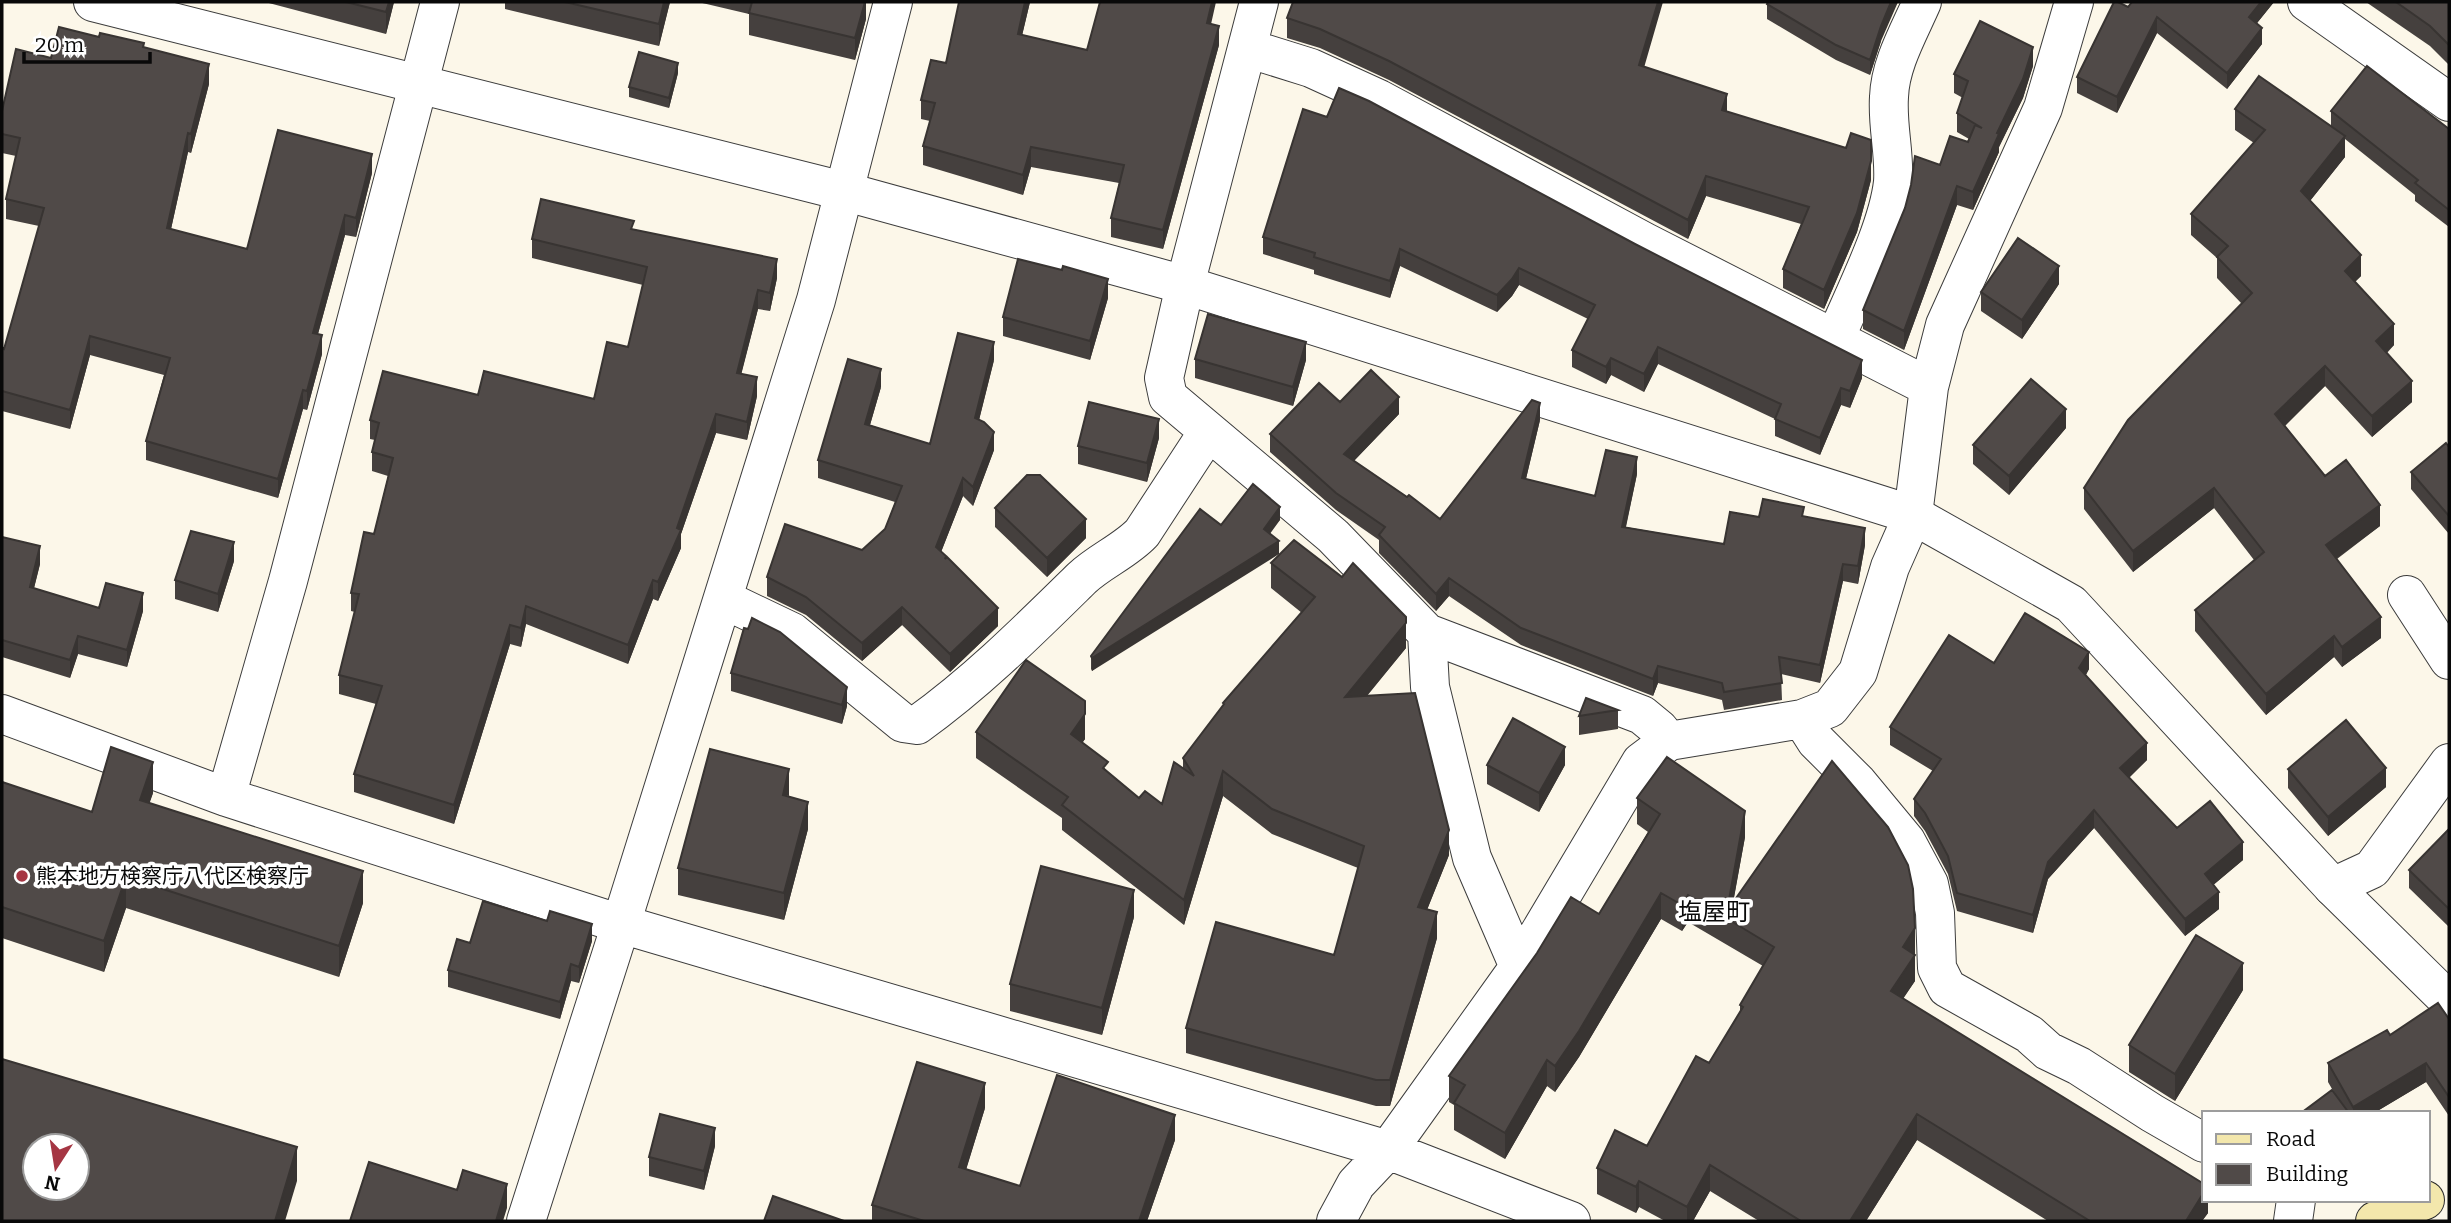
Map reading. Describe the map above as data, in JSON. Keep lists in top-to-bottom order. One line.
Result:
{"districts":["塩屋町"],"places":["熊本地方検察庁八代区検察庁"],"legend":["Road","Building"],"scale_bar":"20 m","north":"bottom"}
